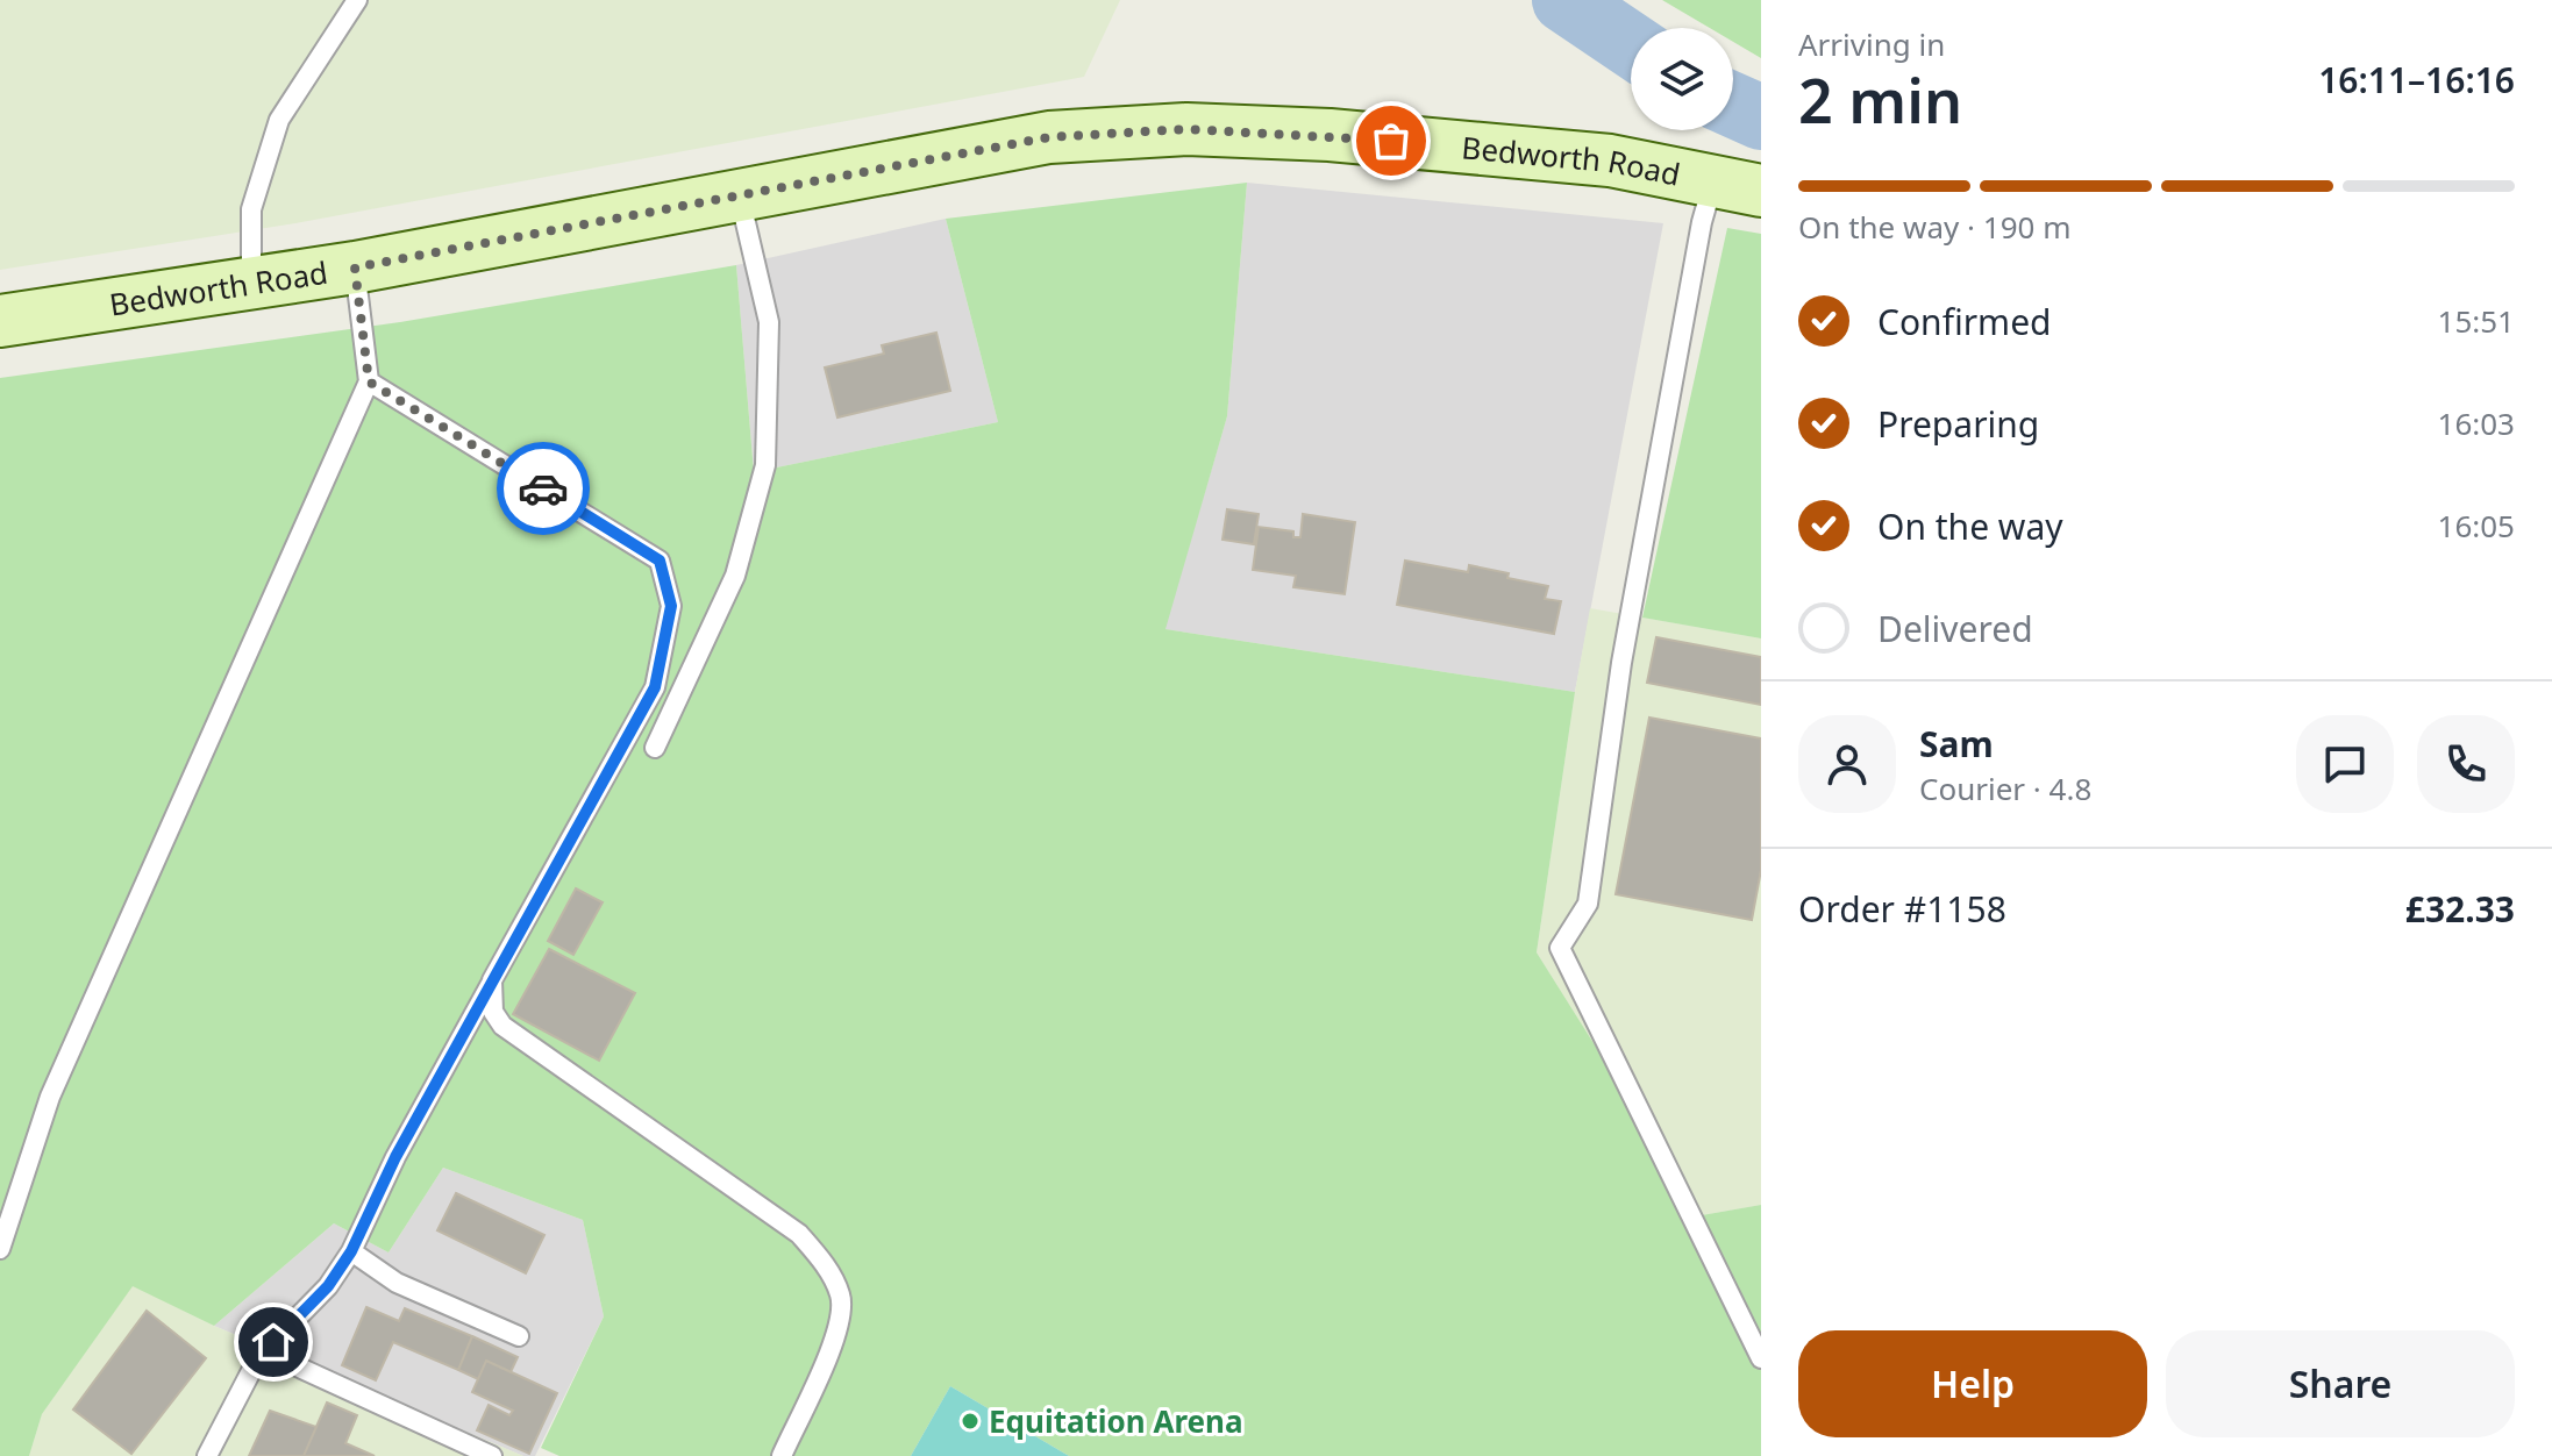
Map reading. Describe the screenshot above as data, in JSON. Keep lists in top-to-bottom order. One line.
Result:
{"streets":{"main road":["Bedworth Road"]},"places":["Equitation Arena"],"page":{"heading":["2 min","Arriving in","16:11–16:16"],"panel":["Sam","Courier · 4.8","Order #1158","£32.33"],"bar":"On the way · 190 m","list":[["Confirmed","15:51"],["Preparing","16:03"],["On the way","16:05"],"Delivered"],"buttons":["Help","Share"]}}
